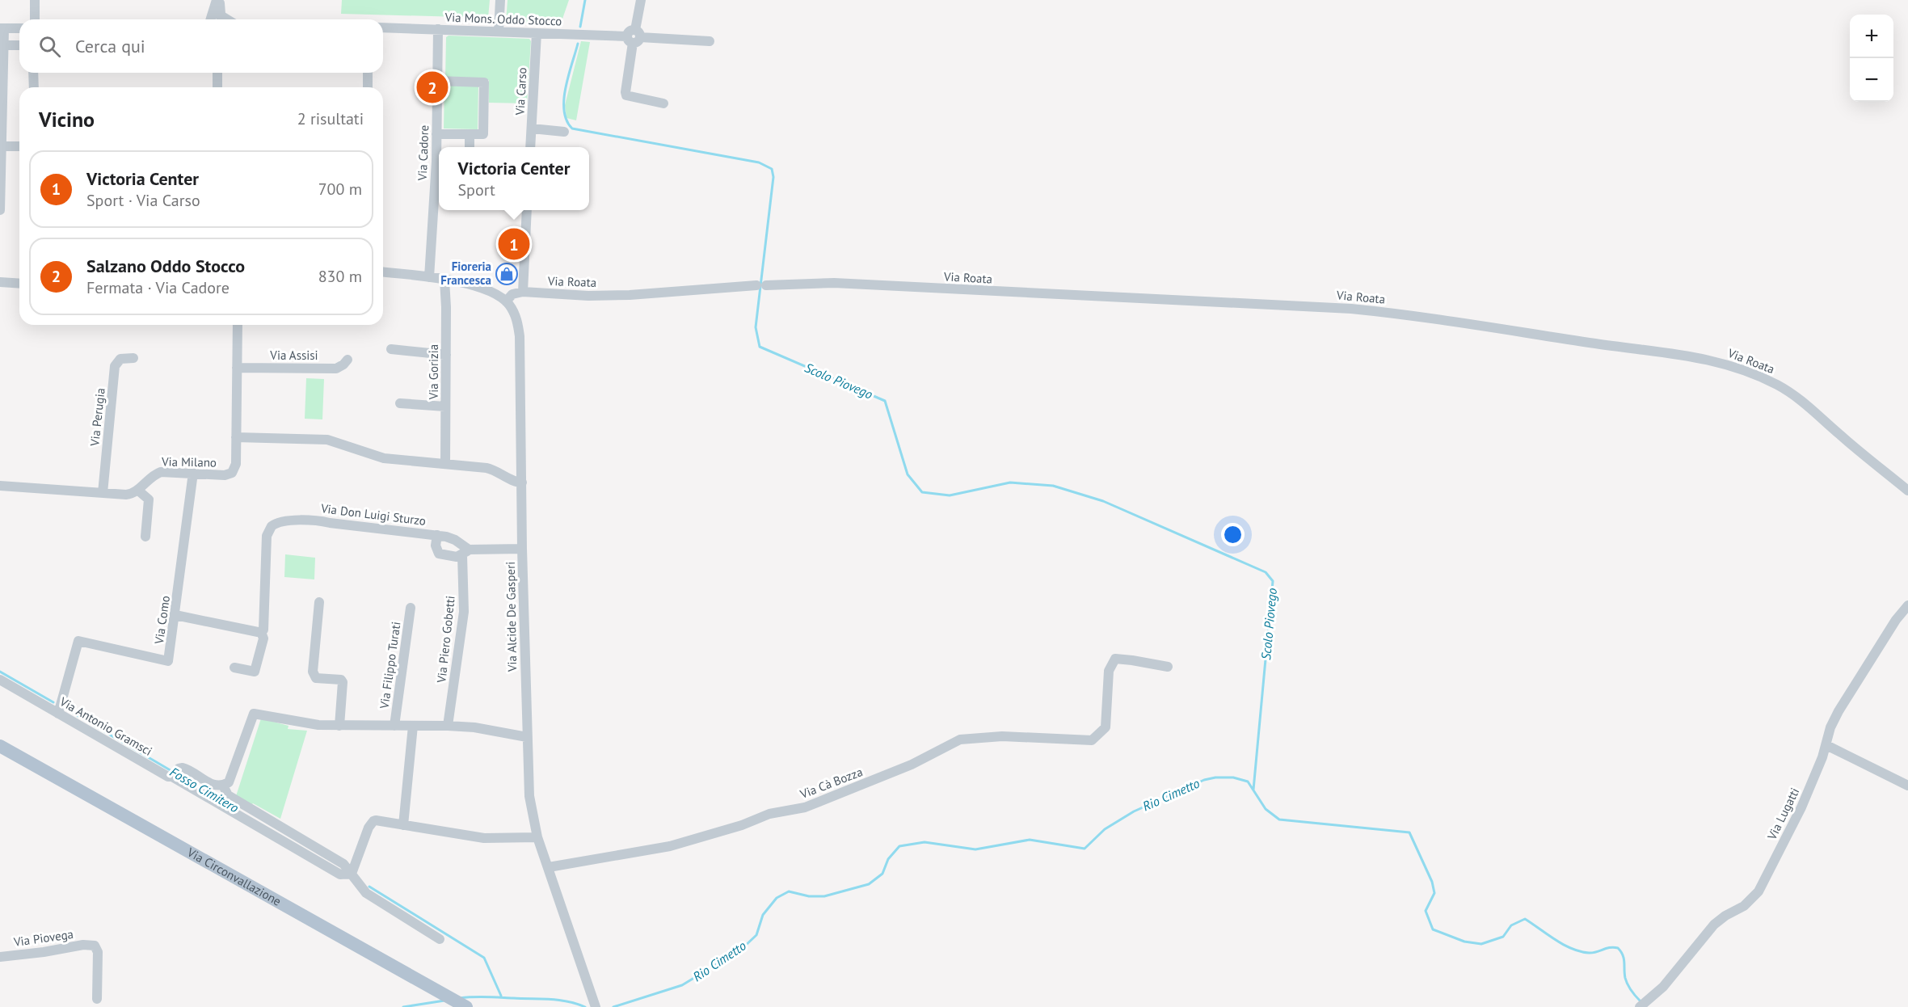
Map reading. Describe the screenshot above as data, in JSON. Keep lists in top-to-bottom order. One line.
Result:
{"streets":{"main road":["Via Circonvallazione"],"street":["Via Mons. Oddo Stocco","Via Carso","Via Cadore","Via Roata","Via Assisi","Via Gorizia","Via Perugia","Via Milano","Via Don Luigi Sturzo","Via Alcide De Gasperi","Via Como","Via Piero Gobetti","Via Filippo Turati","Via Antonio Gramsci","Via Cà Bozza","Via Lugatti","Via Piovega"]},"crossings":[["Via Mons. Oddo Stocco","Via Carso"],["Via Mons. Oddo Stocco","Via Cadore"],["Via Assisi","Via Milano"],["Via Milano","Via Como"],["Via Don Luigi Sturzo","Via Alcide De Gasperi"],["Via Don Luigi Sturzo","Via Piero Gobetti"],["Via Alcide De Gasperi","Via Filippo Turati"],["Via Alcide De Gasperi","Via Cà Bozza"],["Via Como","Via Antonio Gramsci"],["Via Piero Gobetti","Via Filippo Turati"]],"water":["Scolo Piovego","Fosso Cimitero","Rio Cimetto"],"places":{"shop":["Fioreria Francesca"]},"page":{"map_buttons":["+","−"],"search":"Cerca qui","pins":["2","1"],"heading":["Vicino","2 risultati"],"popup":["Victoria Center","Sport"],"list":[{"mark":"1","name":"Victoria Center","note":"Sport · Via Carso","value":"700 m"},{"mark":"2","name":"Salzano Oddo Stocco","note":"Fermata · Via Cadore","value":"830 m"}]}}
